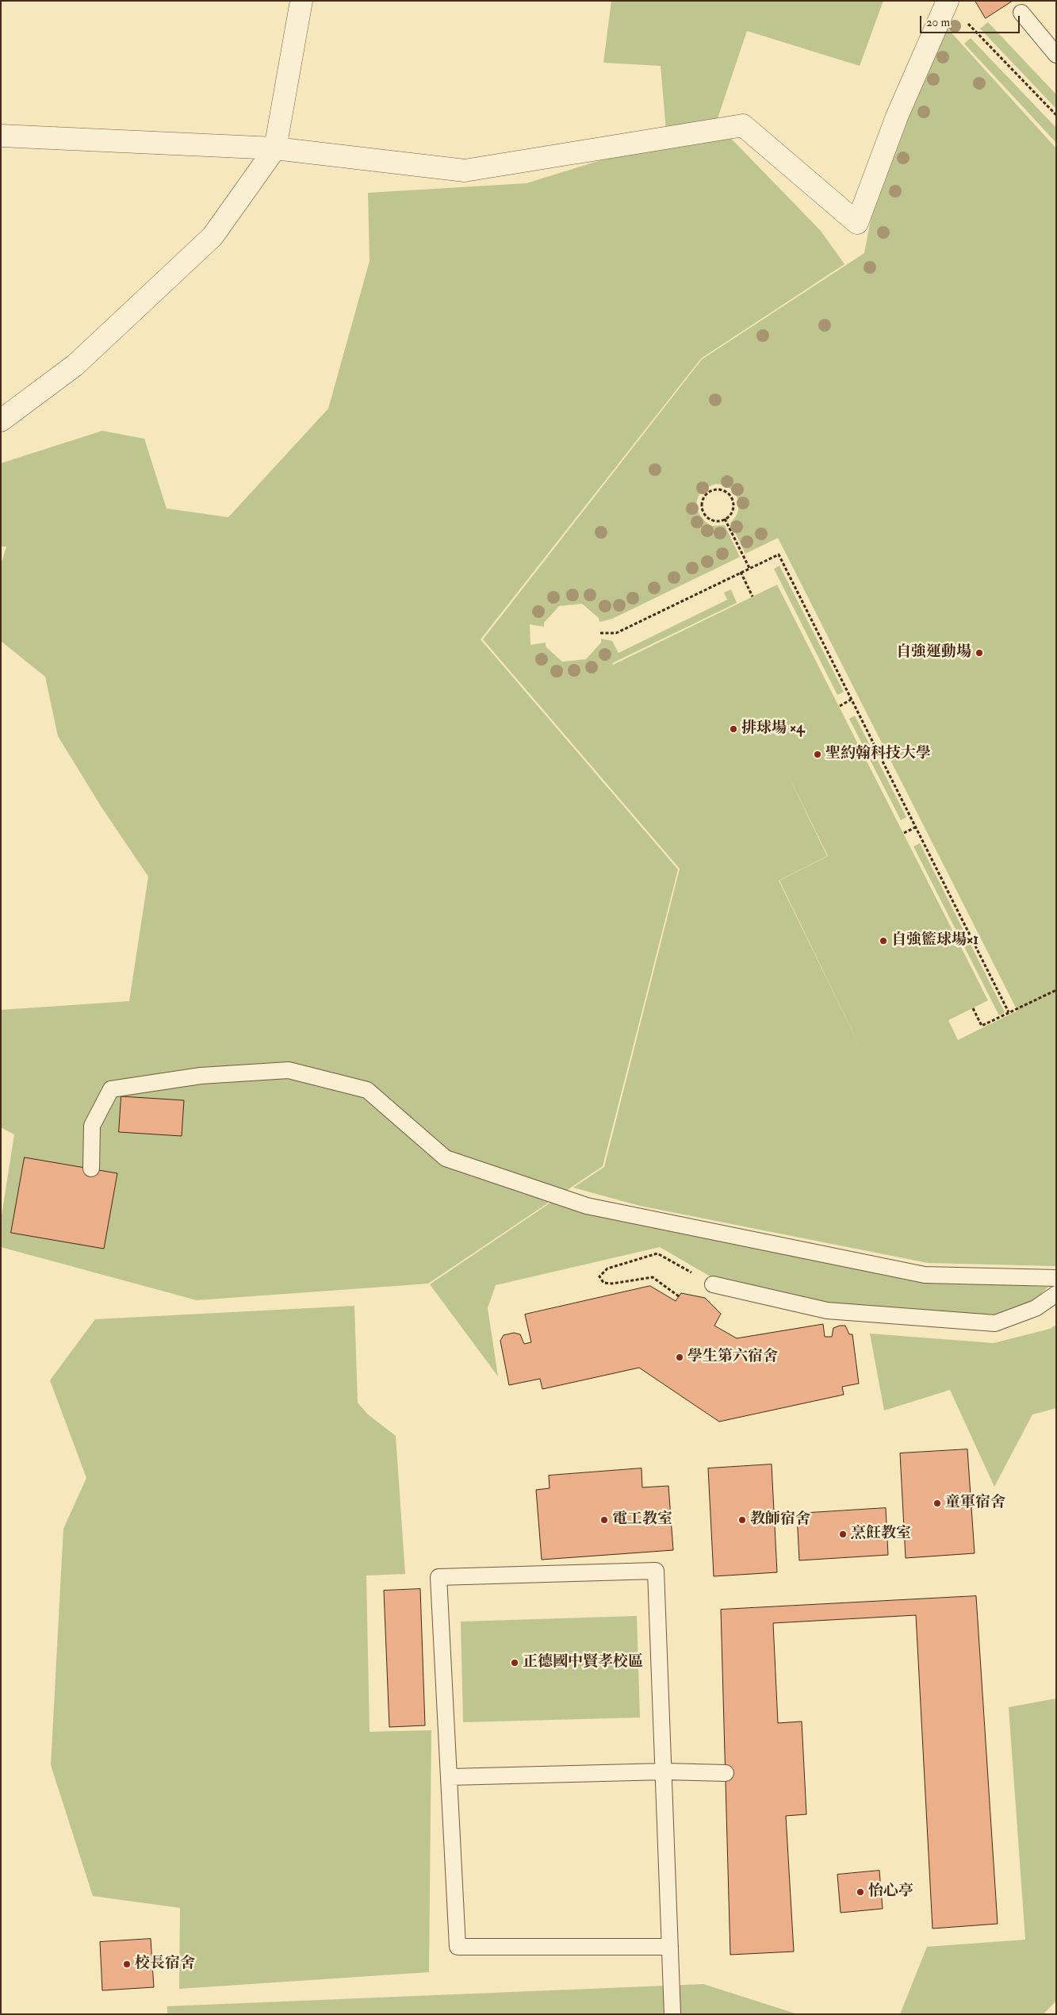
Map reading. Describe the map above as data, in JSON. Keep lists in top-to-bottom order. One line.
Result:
{"places":["自強運動場","排球場 ×4","聖約翰科技大學","自強籃球場×1","學生第六宿舍","童軍宿舍","電工教室","教師宿舍","烹飪教室","正德國中賢孝校區","怡心亭","校長宿舍"],"scale_bar":"20 m"}
